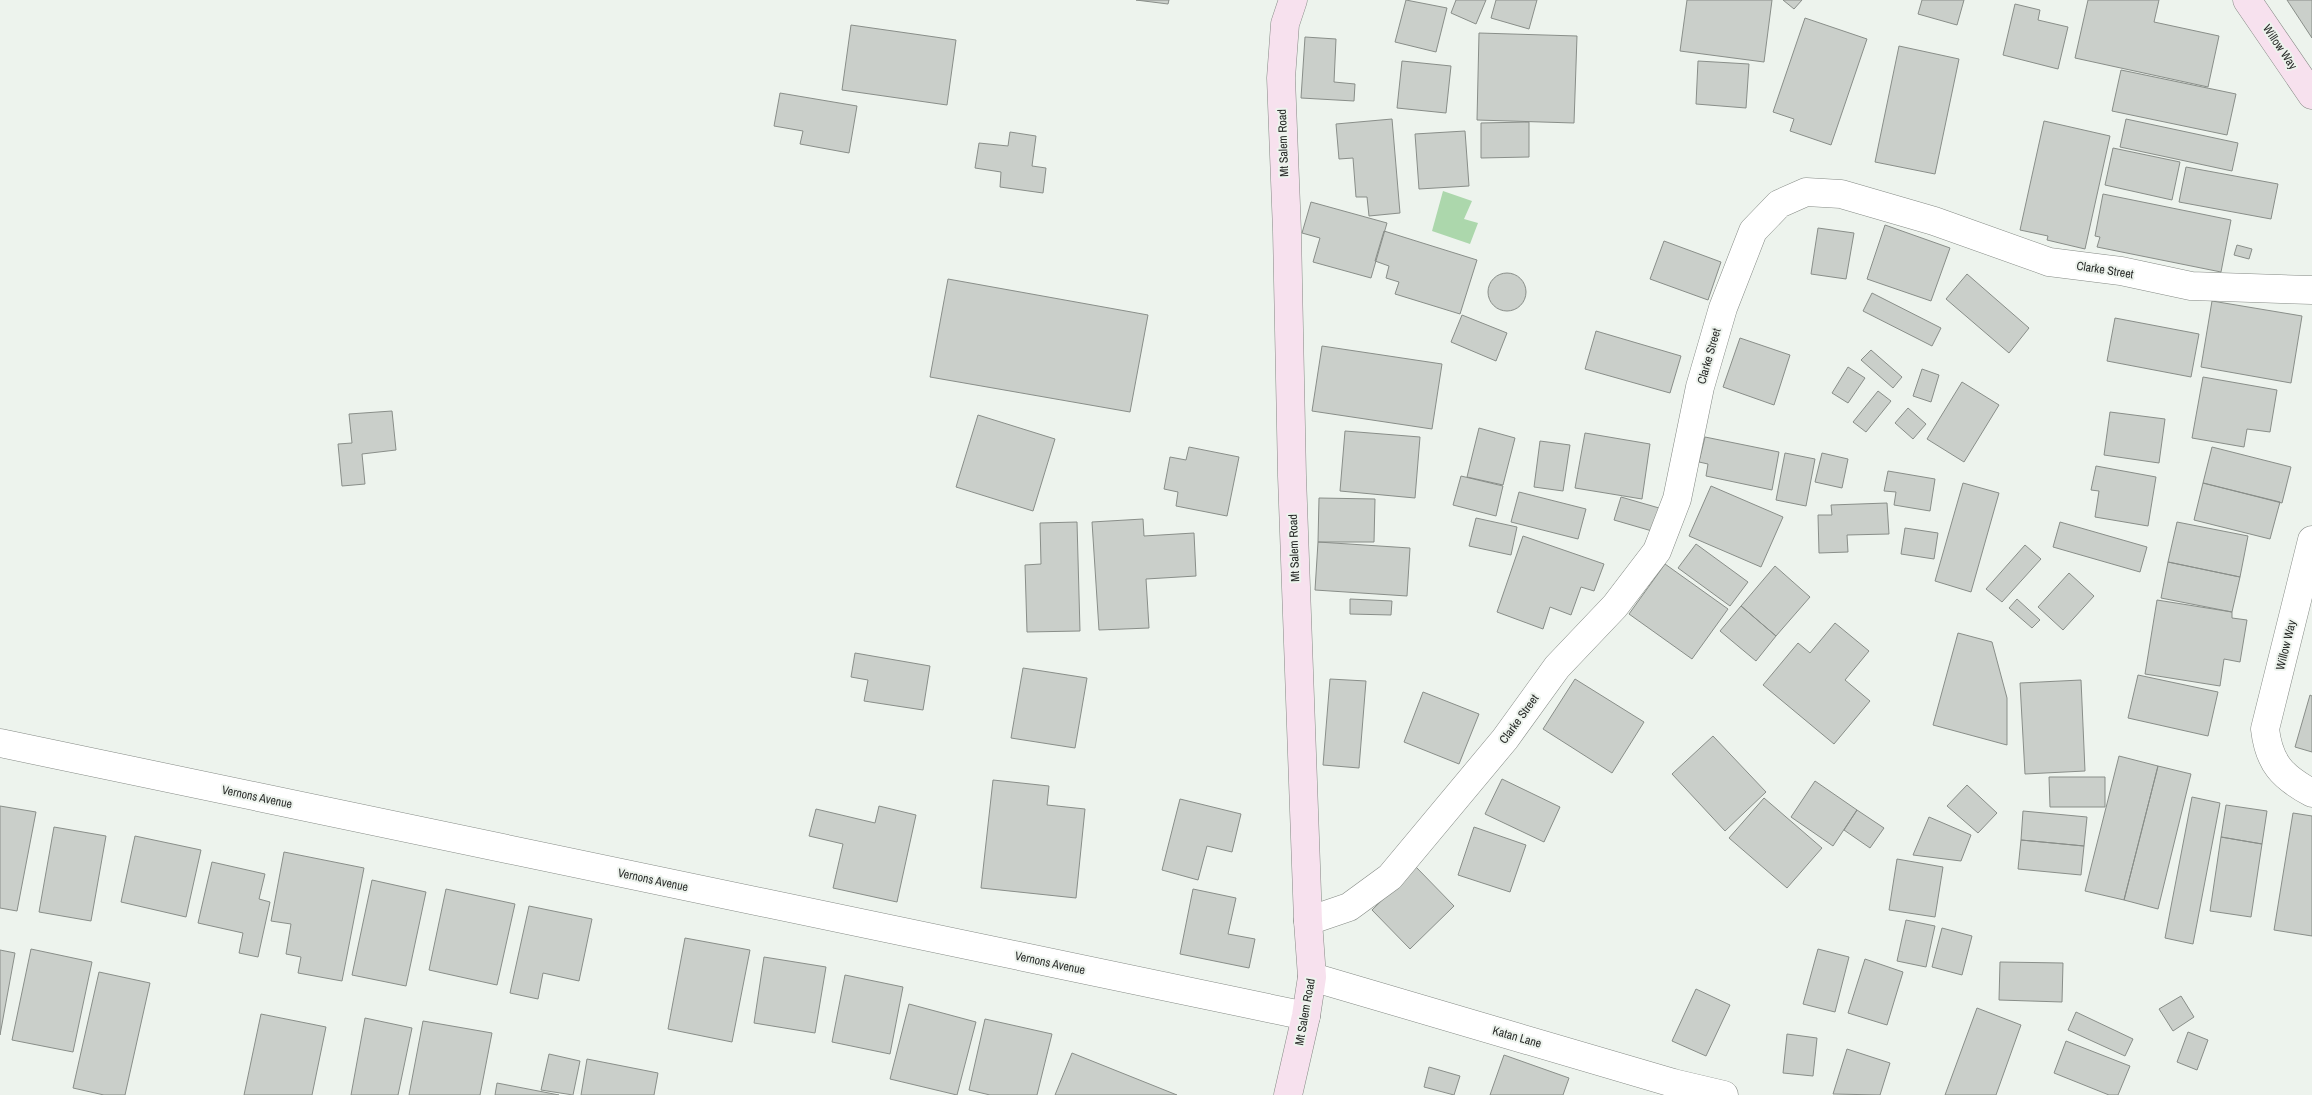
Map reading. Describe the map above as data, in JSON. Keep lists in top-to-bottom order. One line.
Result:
{"streets":{"street":["Willow Way","Mt Salem Road","Clarke Street","Vernons Avenue","Katan Lane"]},"crossings":[["Mt Salem Road","Clarke Street"],["Mt Salem Road","Vernons Avenue"],["Mt Salem Road","Katan Lane"]]}
